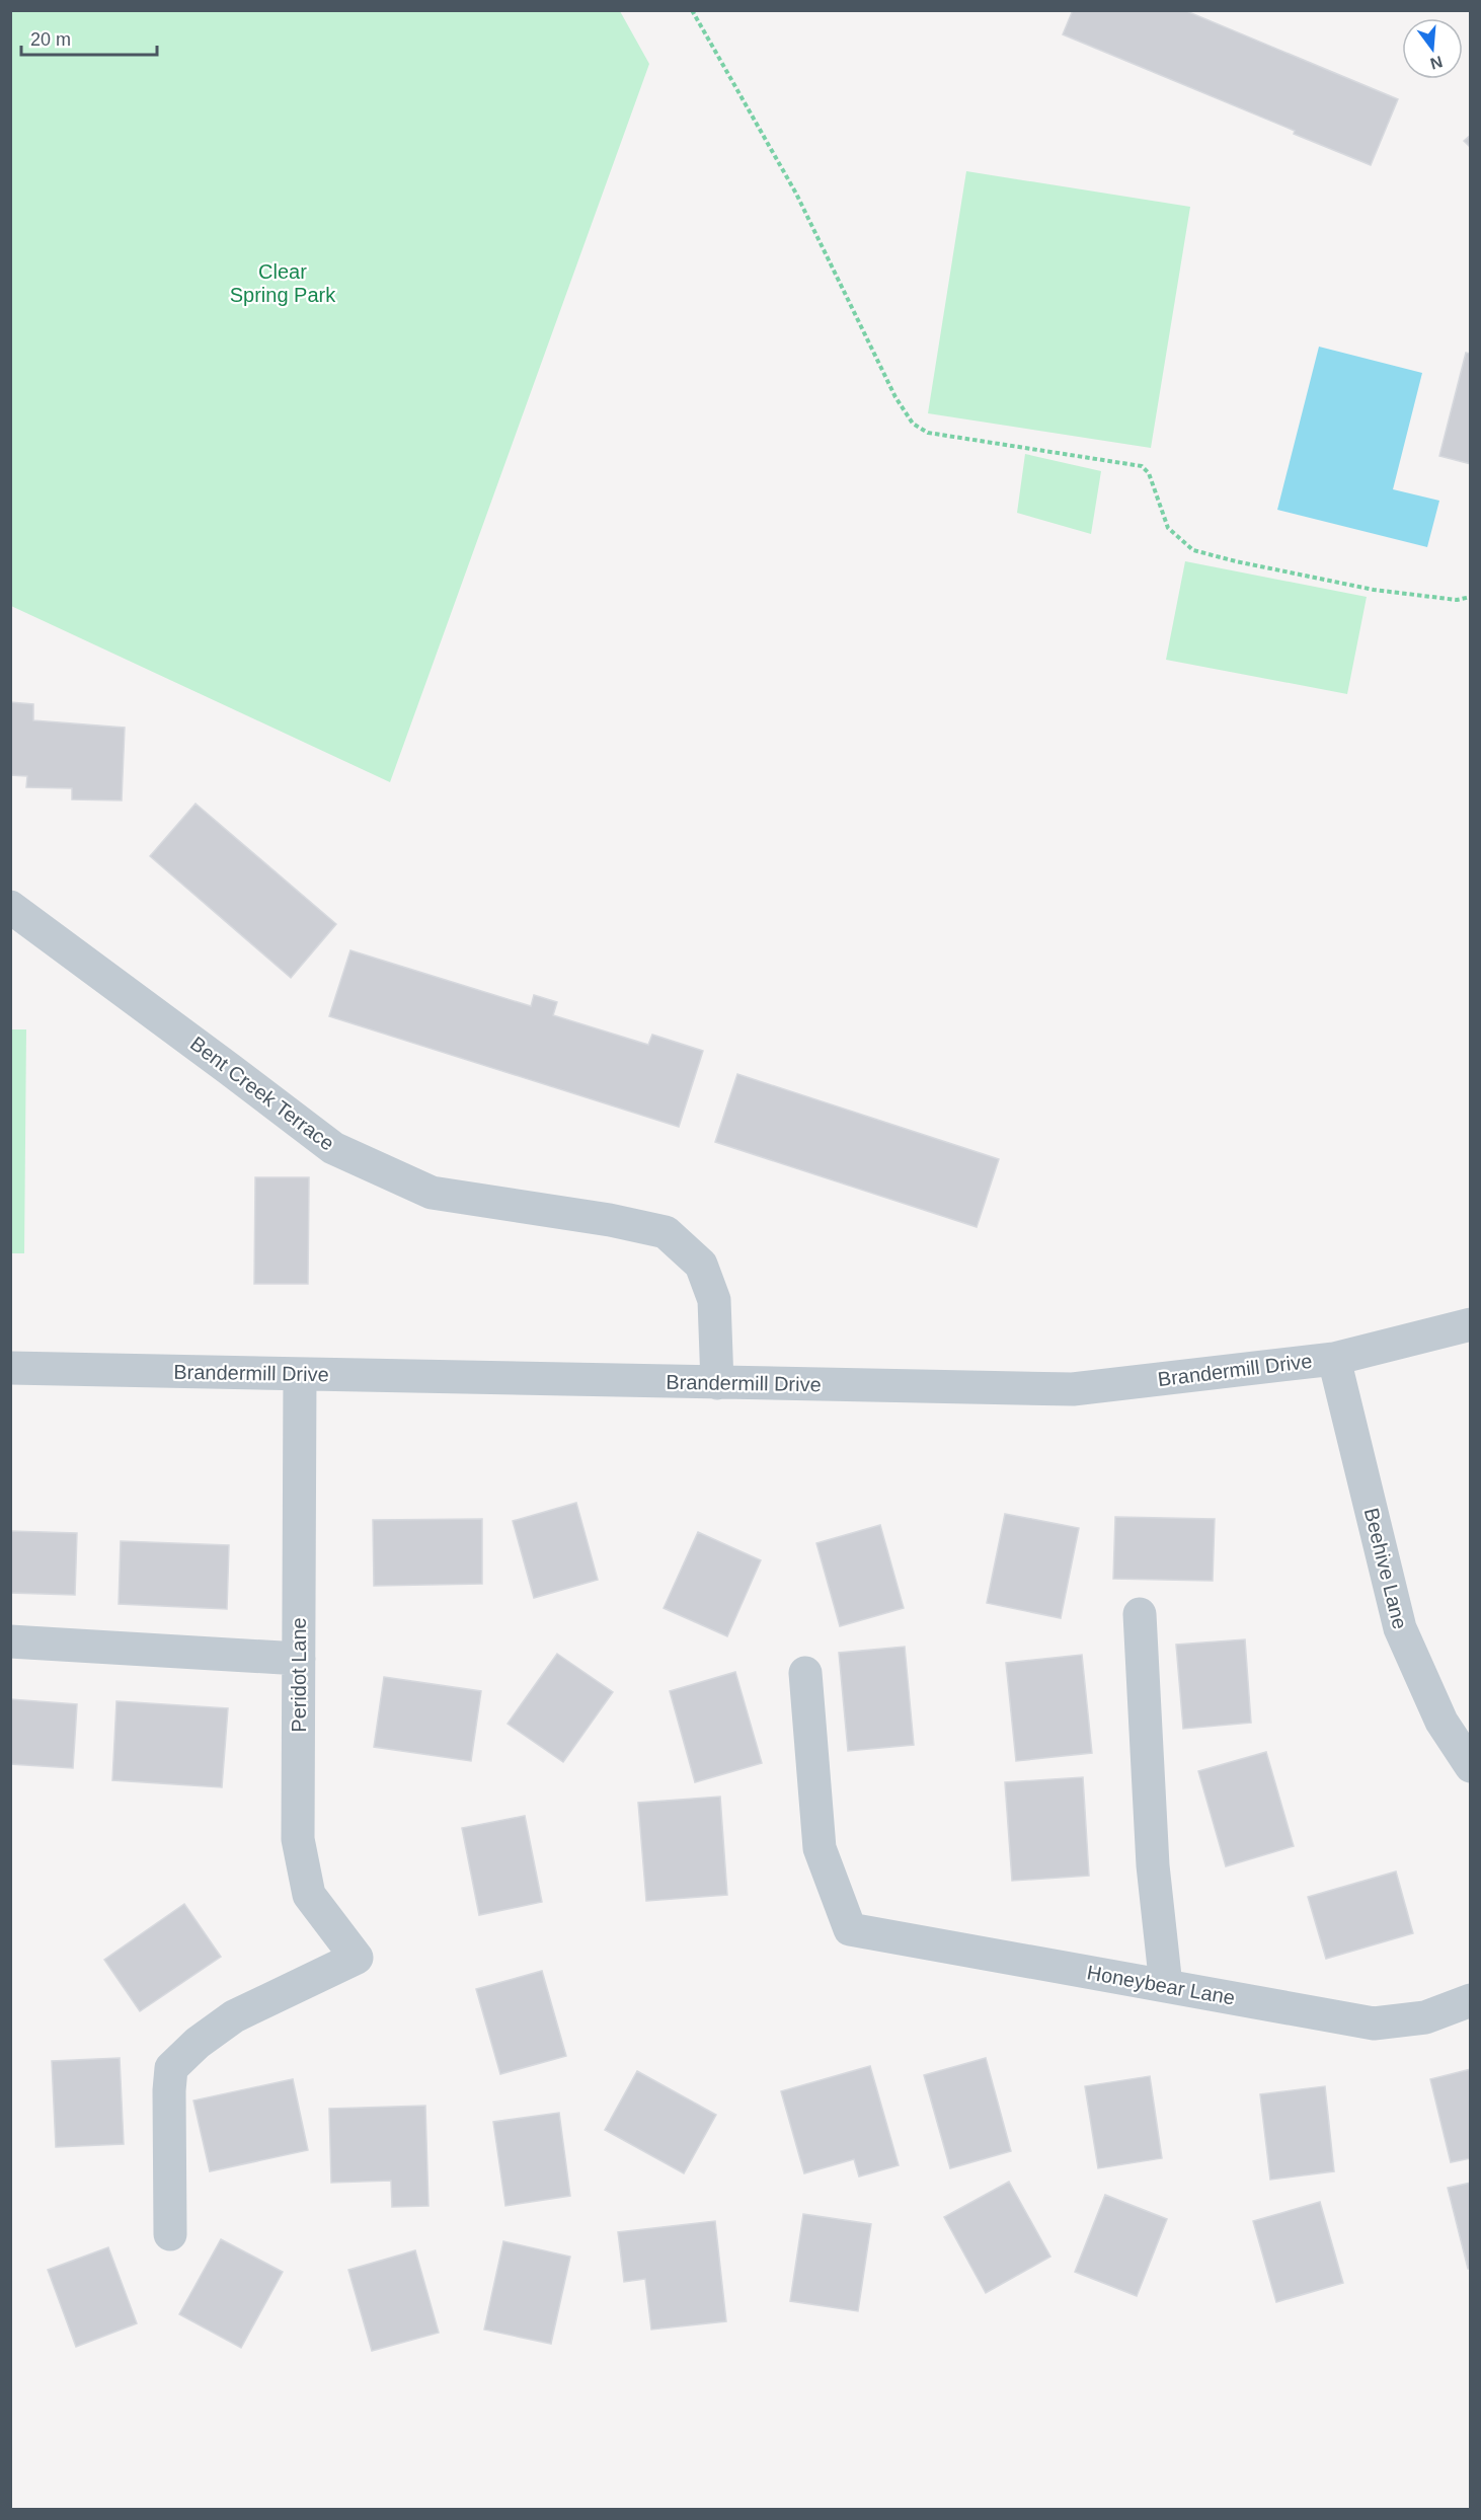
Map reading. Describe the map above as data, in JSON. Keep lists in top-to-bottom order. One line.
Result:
{"streets":{"street":["Bent Creek Terrace","Brandermill Drive","Beehive Lane","Peridot Lane","Honeybear Lane"]},"crossings":[["Bent Creek Terrace","Brandermill Drive"],["Brandermill Drive","Beehive Lane"],["Brandermill Drive","Peridot Lane"]],"parks":["Clear Spring Park"],"scale_bar":"20 m","north":"bottom"}
